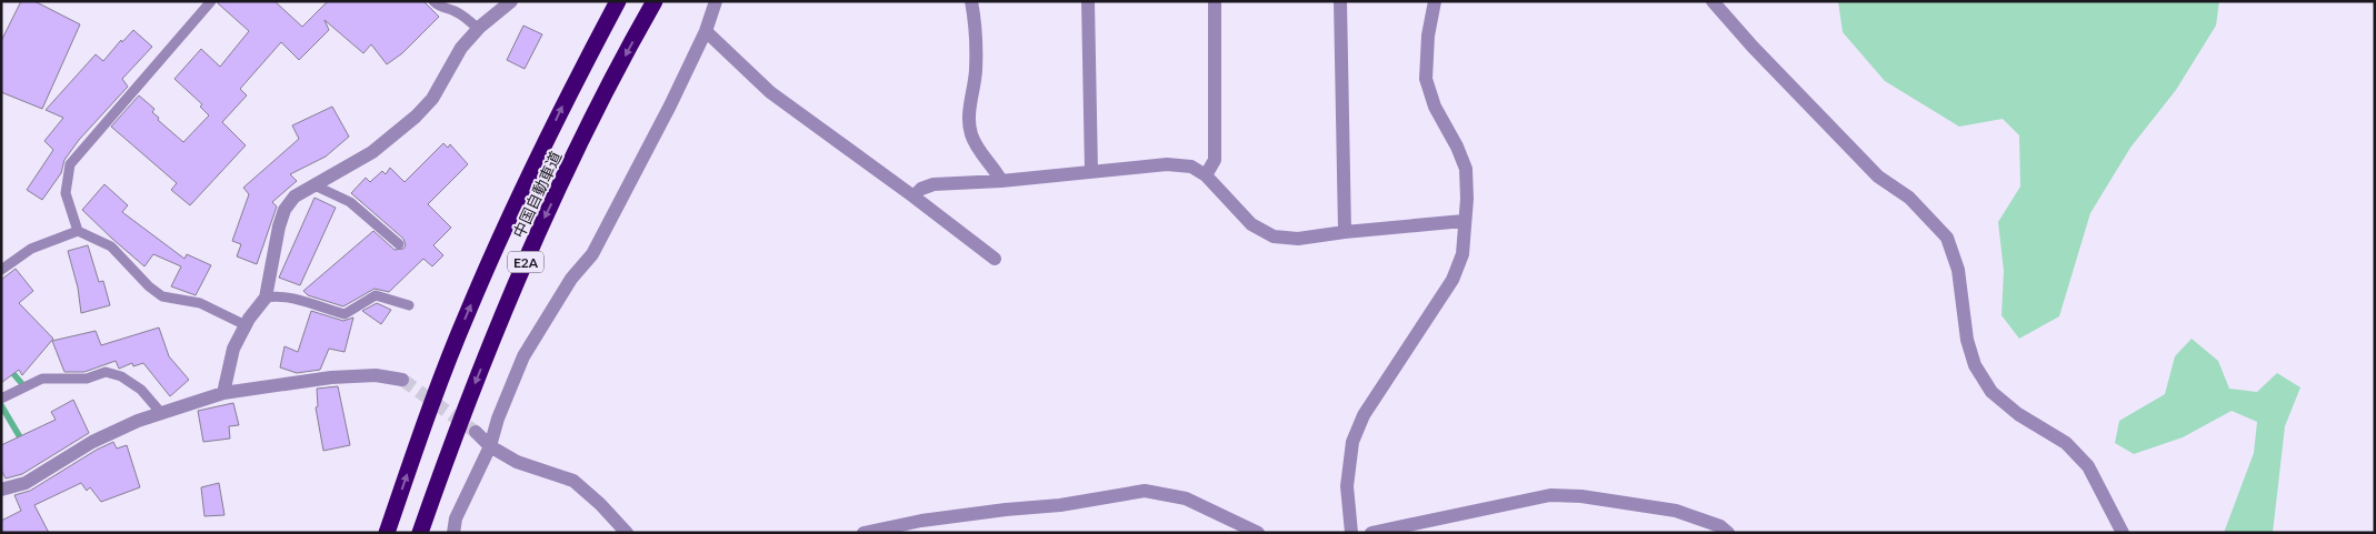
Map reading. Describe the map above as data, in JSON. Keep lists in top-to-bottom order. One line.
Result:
{"streets":{"highway":["中国自動車道","E2A"]}}
